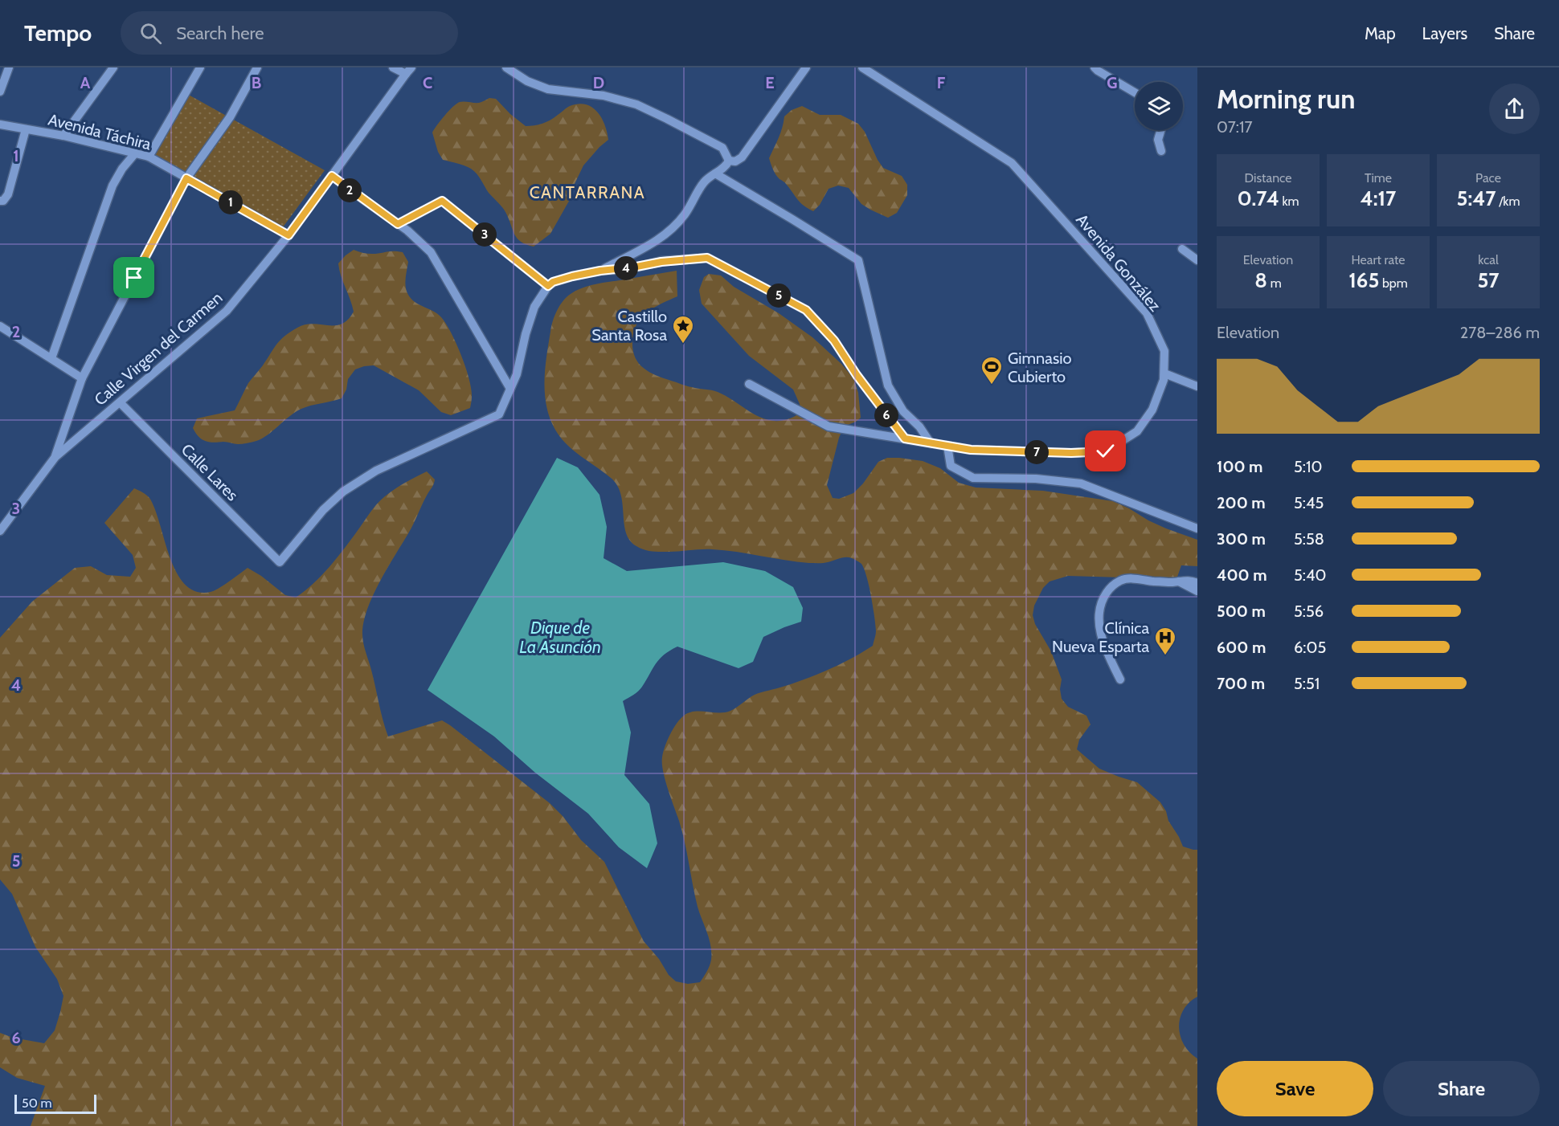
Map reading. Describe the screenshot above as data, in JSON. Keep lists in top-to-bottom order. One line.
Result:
{"streets":{"street":["Avenida Táchira","Avenida González","Calle Virgen del Carmen","Calle Lares"]},"crossings":[["Avenida Táchira","Calle Virgen del Carmen"],["Calle Virgen del Carmen","Calle Lares"]],"districts":["CANTARRANA"],"water":["Dique de La Asunción"],"places":{"place":["Castillo Santa Rosa"],"sports":["Gimnasio Cubierto"],"hospital":["Clínica Nueva Esparta"]},"scale_bar":"50 m","page":{"header":"Tempo","search":"Search here","nav":["Map","Layers","Share"],"heading":["Morning run","07:17"],"stats":[["Distance","0.74 km"],["Time","4:17"],["Pace","5:47 /km"],["Elevation","8 m"],["Heart rate","165 bpm"],["kcal","57"]],"pins":["2","1","3","4","5","6","7"],"chart":["Elevation","278–286 m"],"list":[{"name":"100 m","note":"5:10"},{"name":"200 m","note":"5:45"},{"name":"300 m","note":"5:58"},{"name":"400 m","note":"5:40"},{"name":"500 m","note":"5:56"},{"name":"600 m","note":"6:05"},{"name":"700 m","note":"5:51"}],"buttons":["Save","Share"],"scale":"50 m"},"grid":{"columns":["A","B","C","D","E","F","G"],"rows":["1","2","3","4","5","6"]}}
